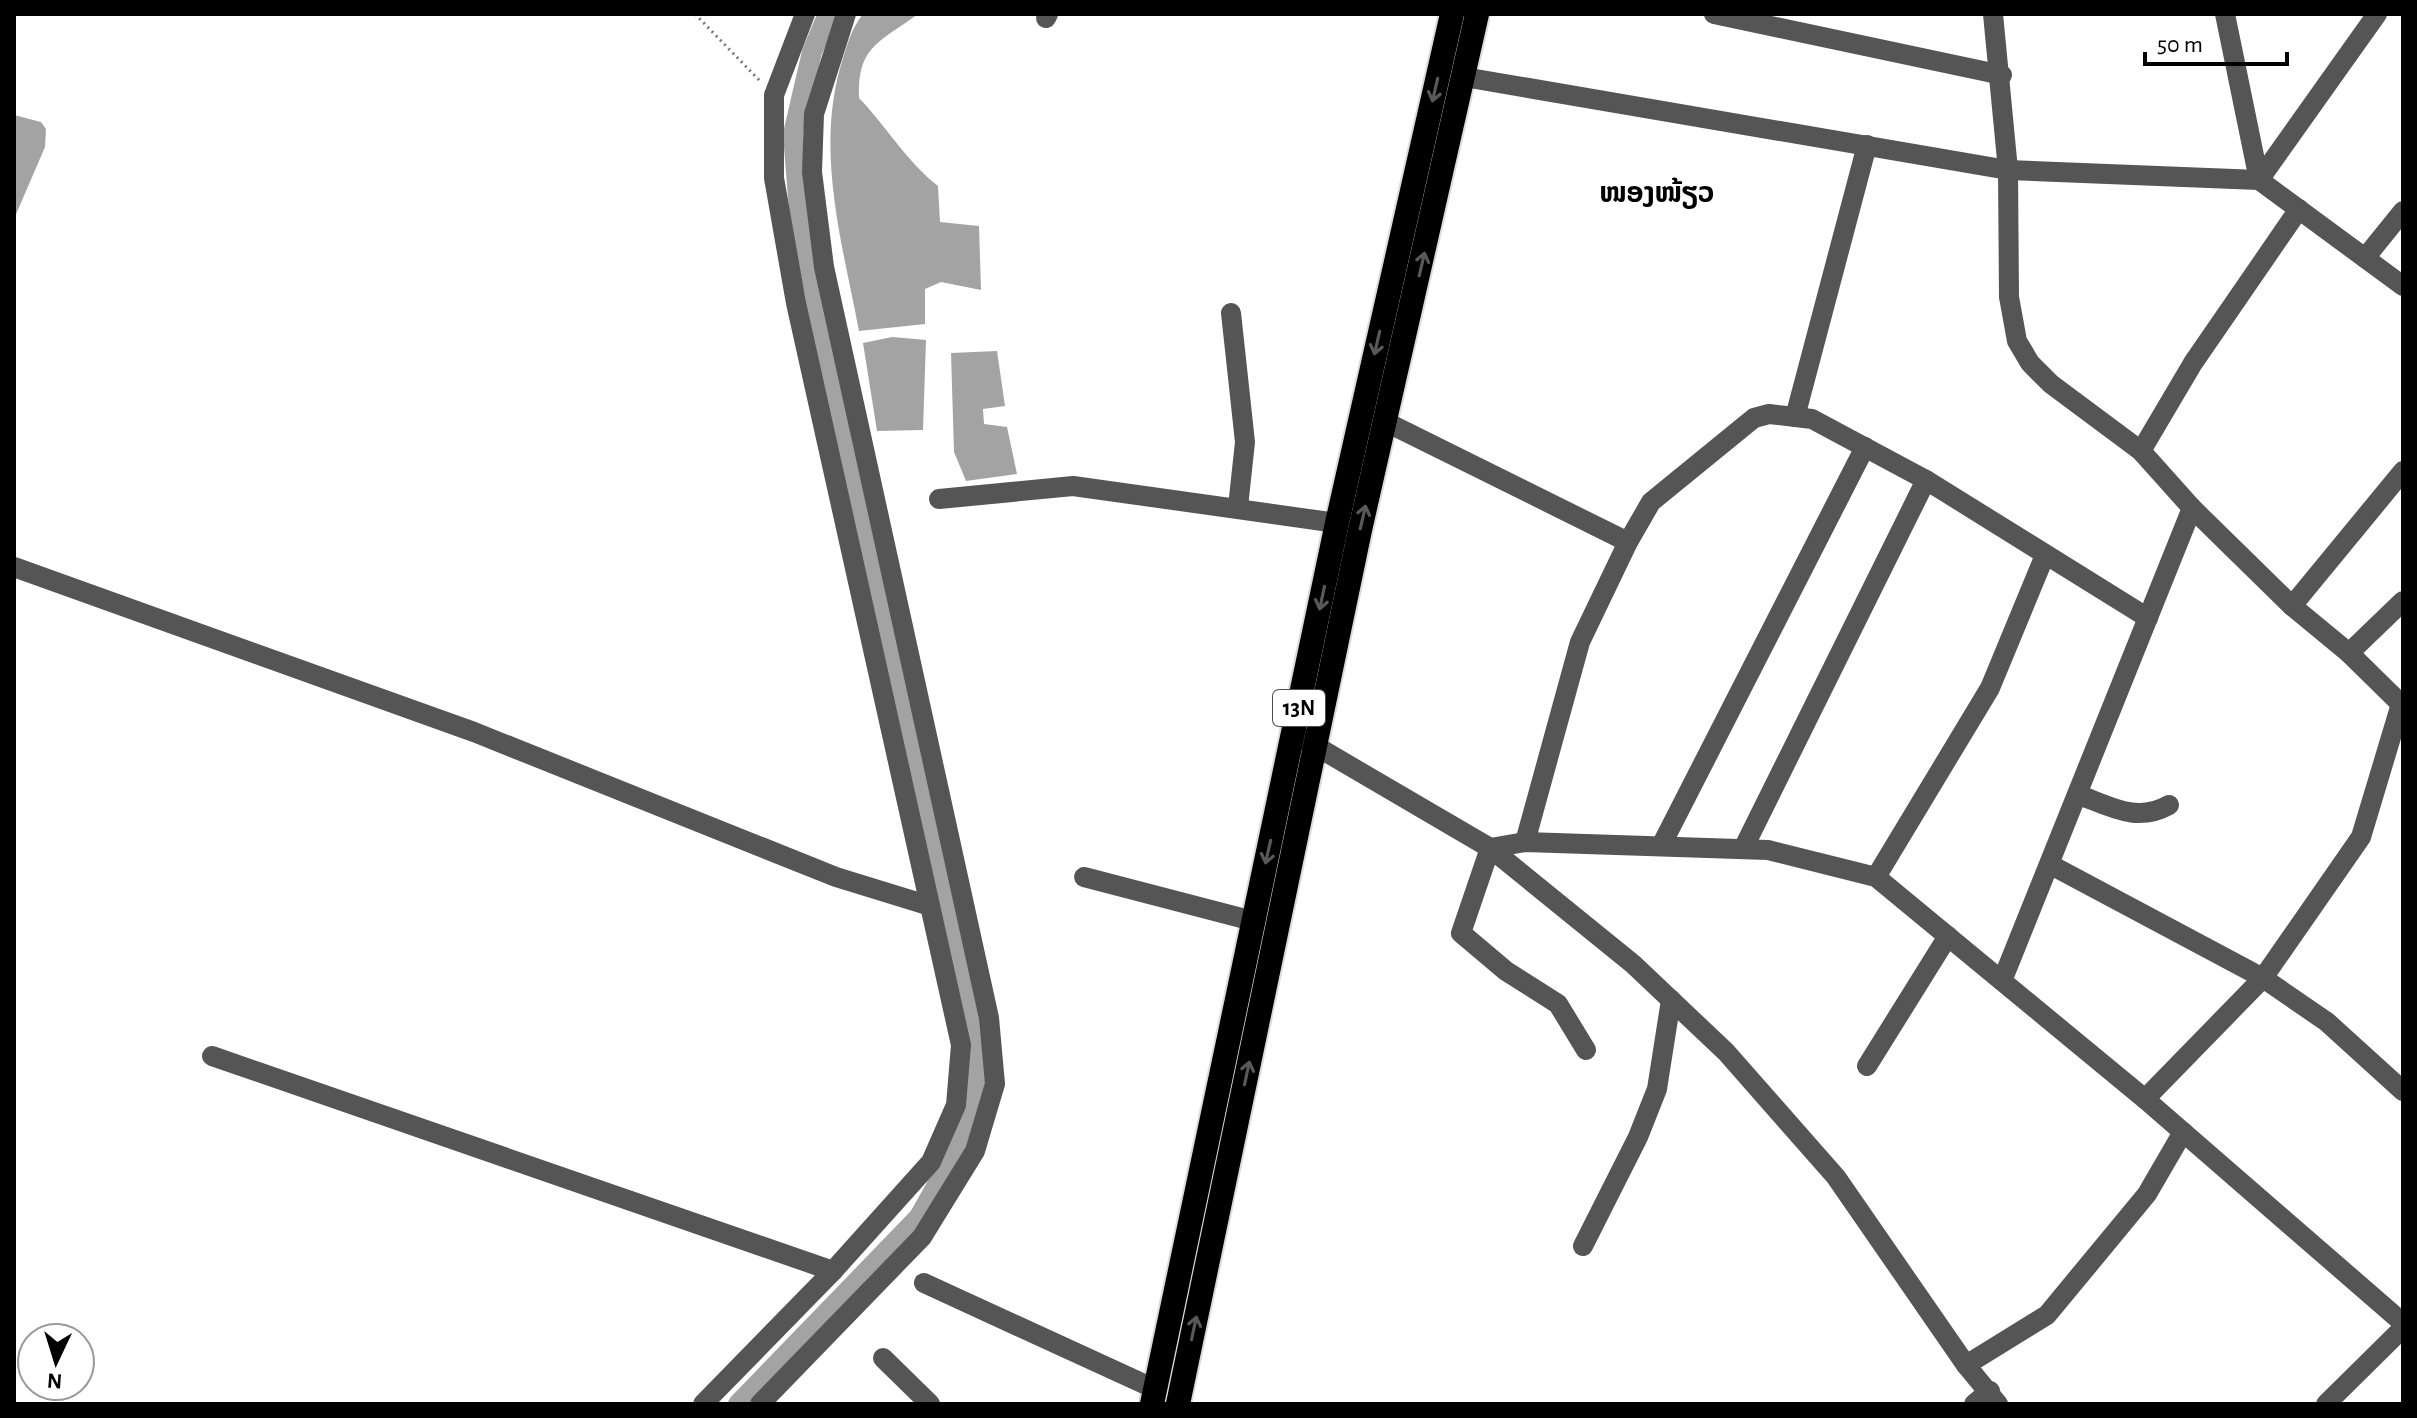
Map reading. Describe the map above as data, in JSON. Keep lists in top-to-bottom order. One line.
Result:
{"streets":{"highway":["13N"]},"districts":["ໜອງໜ້ຽວ"],"scale_bar":"50 m","north":"bottom"}
